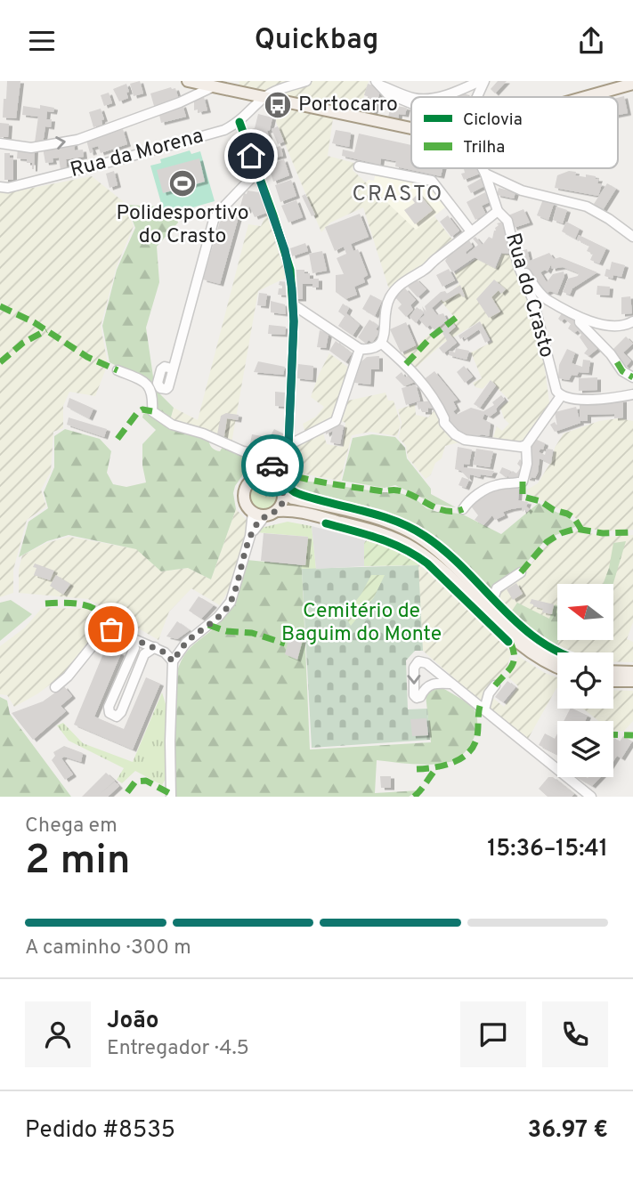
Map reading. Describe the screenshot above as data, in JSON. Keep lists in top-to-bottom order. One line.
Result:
{"streets":{"street":["Rua da Morena","Rua do Crasto"]},"districts":["CRASTO"],"parks":["Cemitério de Baguim do Monte"],"places":{"bus stop":["Portocarro"],"sports":["Polidesportivo do Crasto"]},"legend":["Ciclovia","Trilha"],"north":"left","page":{"header":"Quickbag","heading":["2 min","Chega em","15:36–15:41"],"panel":["João","Entregador · 4.5","Pedido #8535","36.97 €"],"bar":"A caminho · 300 m"}}
